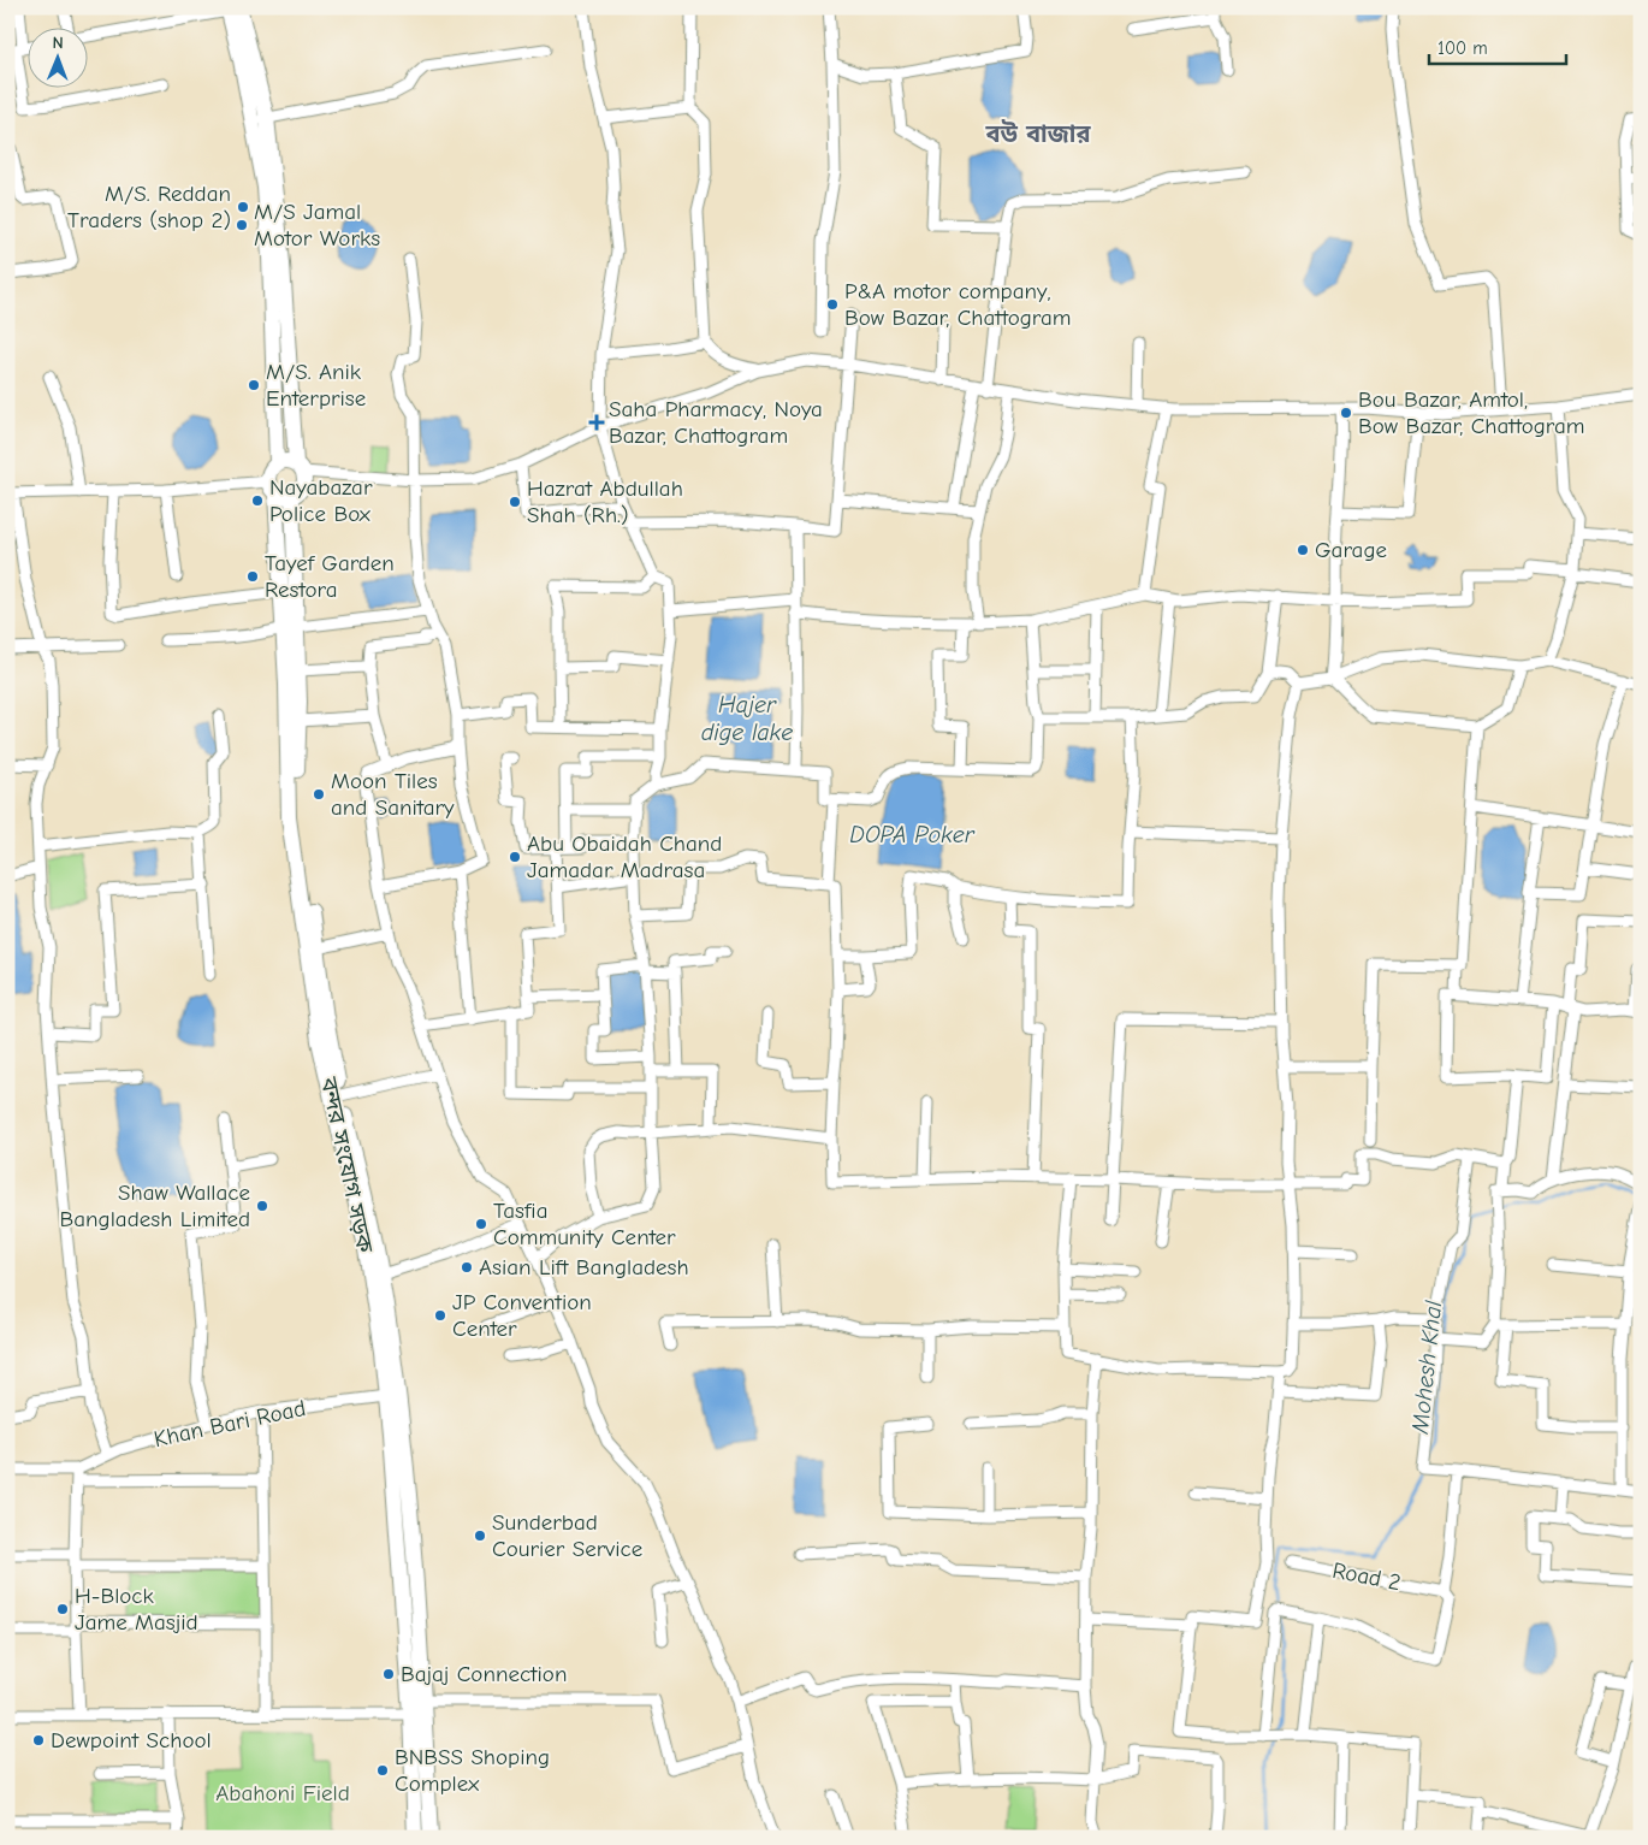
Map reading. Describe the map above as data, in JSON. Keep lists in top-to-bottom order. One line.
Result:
{"streets":{"highway":["বন্দর সংযোগ সড়ক"],"street":["Khan Bari Road","Road 2"]},"crossings":[["বন্দর সংযোগ সড়ক","Khan Bari Road"]],"districts":["বউ বাজার"],"water":["Hajer dige lake","DOPA Poker","Mohesh Khal"],"parks":["Abahoni Field"],"places":{"other":["M/S. Reddan Traders (shop 2)","M/S Jamal Motor Works","P&A motor company, Bow Bazar, Chattogram","M/S. Anik Enterprise","Bou Bazar, Amtol, Bow Bazar, Chattogram","Nayabazar Police Box","Hazrat Abdullah Shah (Rh.)","Garage","Tayef Garden Restora","Moon Tiles and Sanitary","Abu Obaidah Chand Jamadar Madrasa","Shaw Wallace Bangladesh Limited","Tasfia Community Center","Asian Lift Bangladesh","JP Convention Center","Sunderbad Courier Service","H-Block Jame Masjid","Bajaj Connection","Dewpoint School","BNBSS Shoping Complex"],"health":["Saha Pharmacy, Noya Bazar, Chattogram"]},"scale_bar":"100 m","north":"top"}
